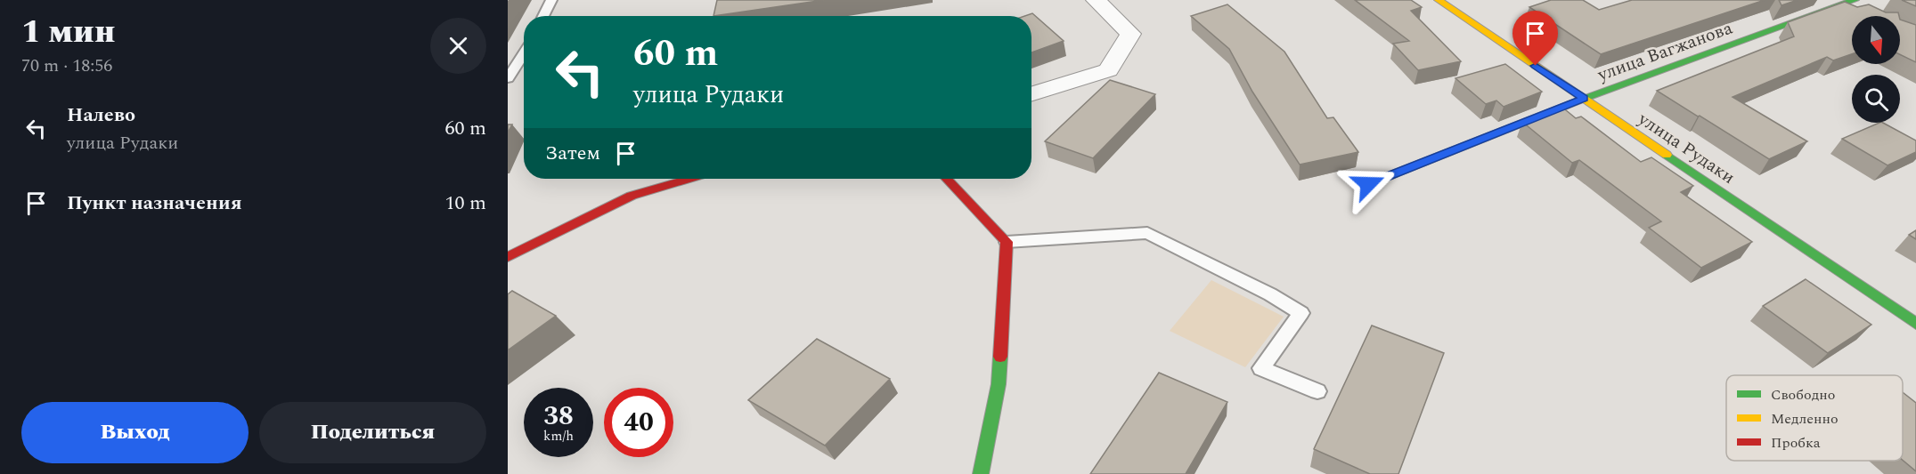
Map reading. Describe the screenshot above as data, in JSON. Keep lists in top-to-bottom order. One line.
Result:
{"streets":{"street":["улица Вагжанова","улица Рудаки"]},"crossings":[["улица Вагжанова","улица Рудаки"]],"legend":["Свободно","Медленно","Пробка"],"north":"bottom","page":{"heading":["1 мин","70 m · 18:56"],"turn":["60 m","улица Рудаки"],"list":[{"name":"Налево","note":"улица Рудаки","value":"60 m"},{"name":"Пункт назначения","value":"10 m"}],"then":"Затем","speed":"38 km/h","limit":"40","buttons":["Выход","Поделиться"]}}
